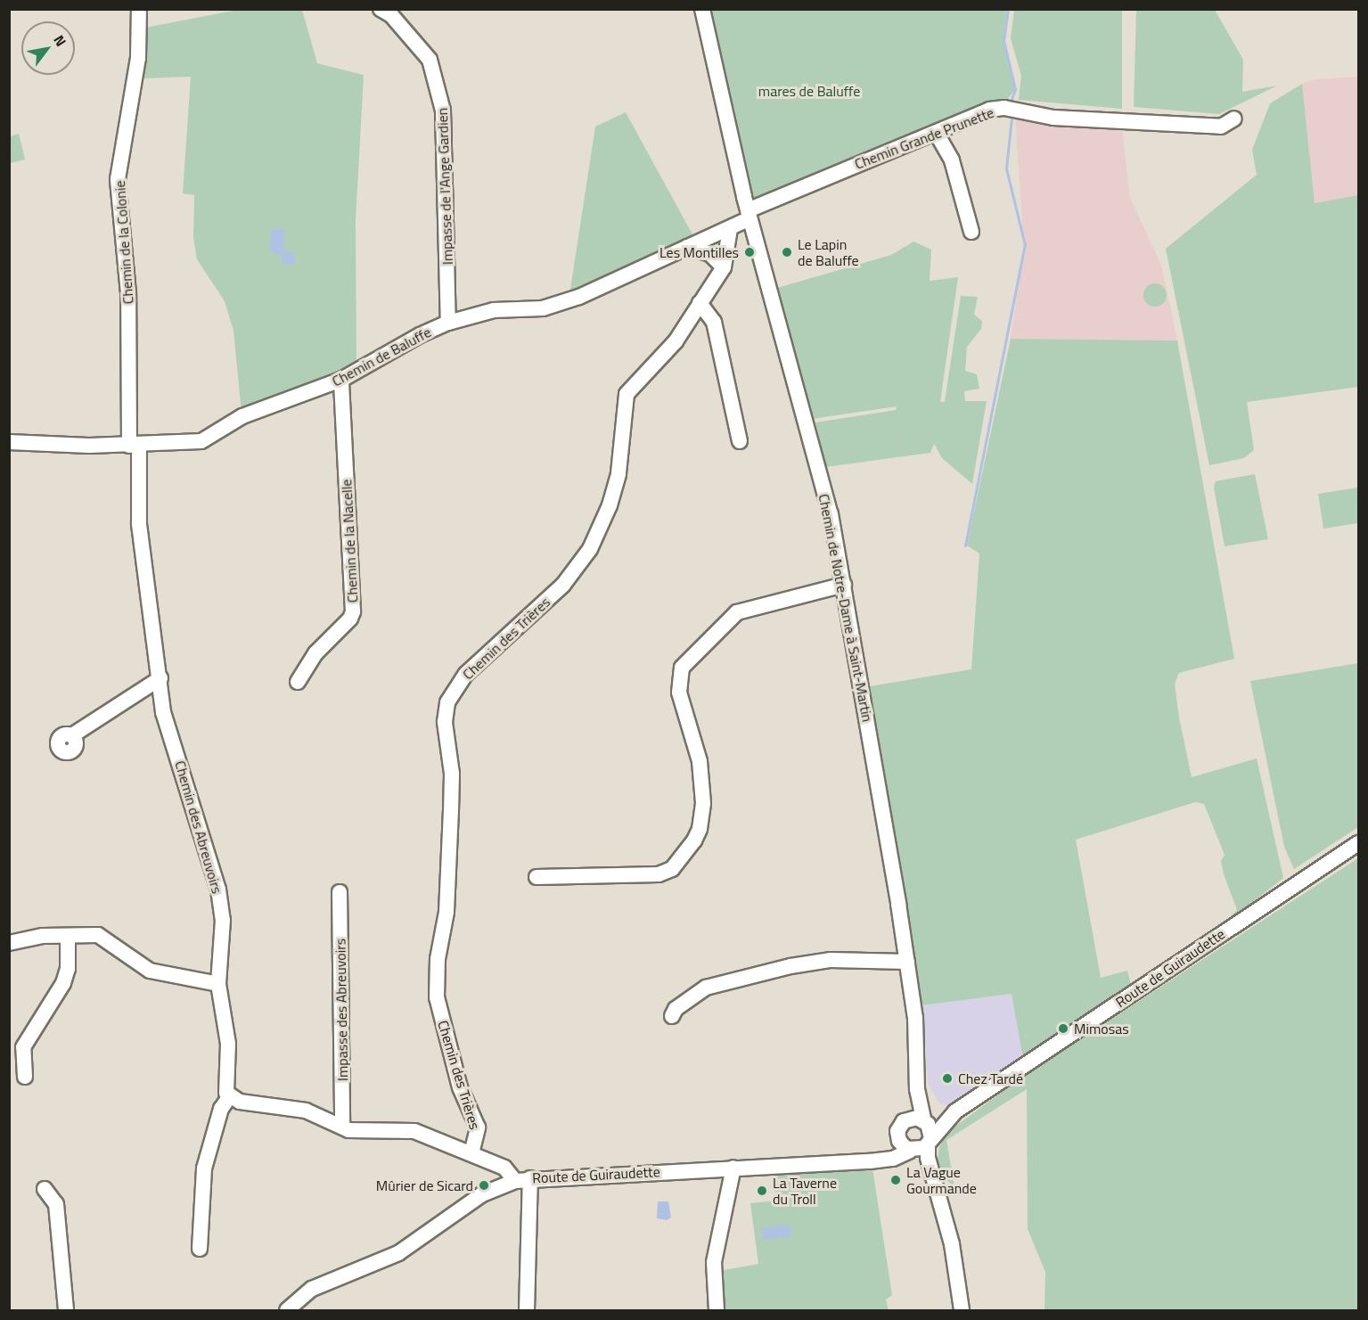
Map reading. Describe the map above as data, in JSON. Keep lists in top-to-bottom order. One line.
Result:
{"streets":{"street":["Chemin Grande Prunette","Impasse de l'Ange Gardien","Chemin de la Colonie","Chemin de Baluffe","Chemin de la Nacelle","Chemin de Notre-Dame à Saint-Martin","Chemin des Trières","Chemin des Abreuvoirs","Route de Guiraudette","Impasse des Abreuvoirs"]},"crossings":[["Chemin Grande Prunette","Chemin de Baluffe"],["Chemin Grande Prunette","Chemin de Notre-Dame à Saint-Martin"],["Impasse de l'Ange Gardien","Chemin de Baluffe"],["Chemin de la Colonie","Chemin de Baluffe"],["Chemin de la Colonie","Chemin des Abreuvoirs"],["Chemin de Baluffe","Chemin de la Nacelle"],["Chemin de Baluffe","Chemin de Notre-Dame à Saint-Martin"],["Chemin de Baluffe","Chemin des Trières"],["Chemin de Baluffe","Chemin des Abreuvoirs"],["Chemin de Notre-Dame à Saint-Martin","Route de Guiraudette"]],"parks":["mares de Baluffe"],"places":["Les Montilles","Le Lapin de Baluffe","Mimosas","Chez Tardé","La Vague Gourmande","Mûrier de Sicard","La Taverne du Troll"],"north":"top right"}
